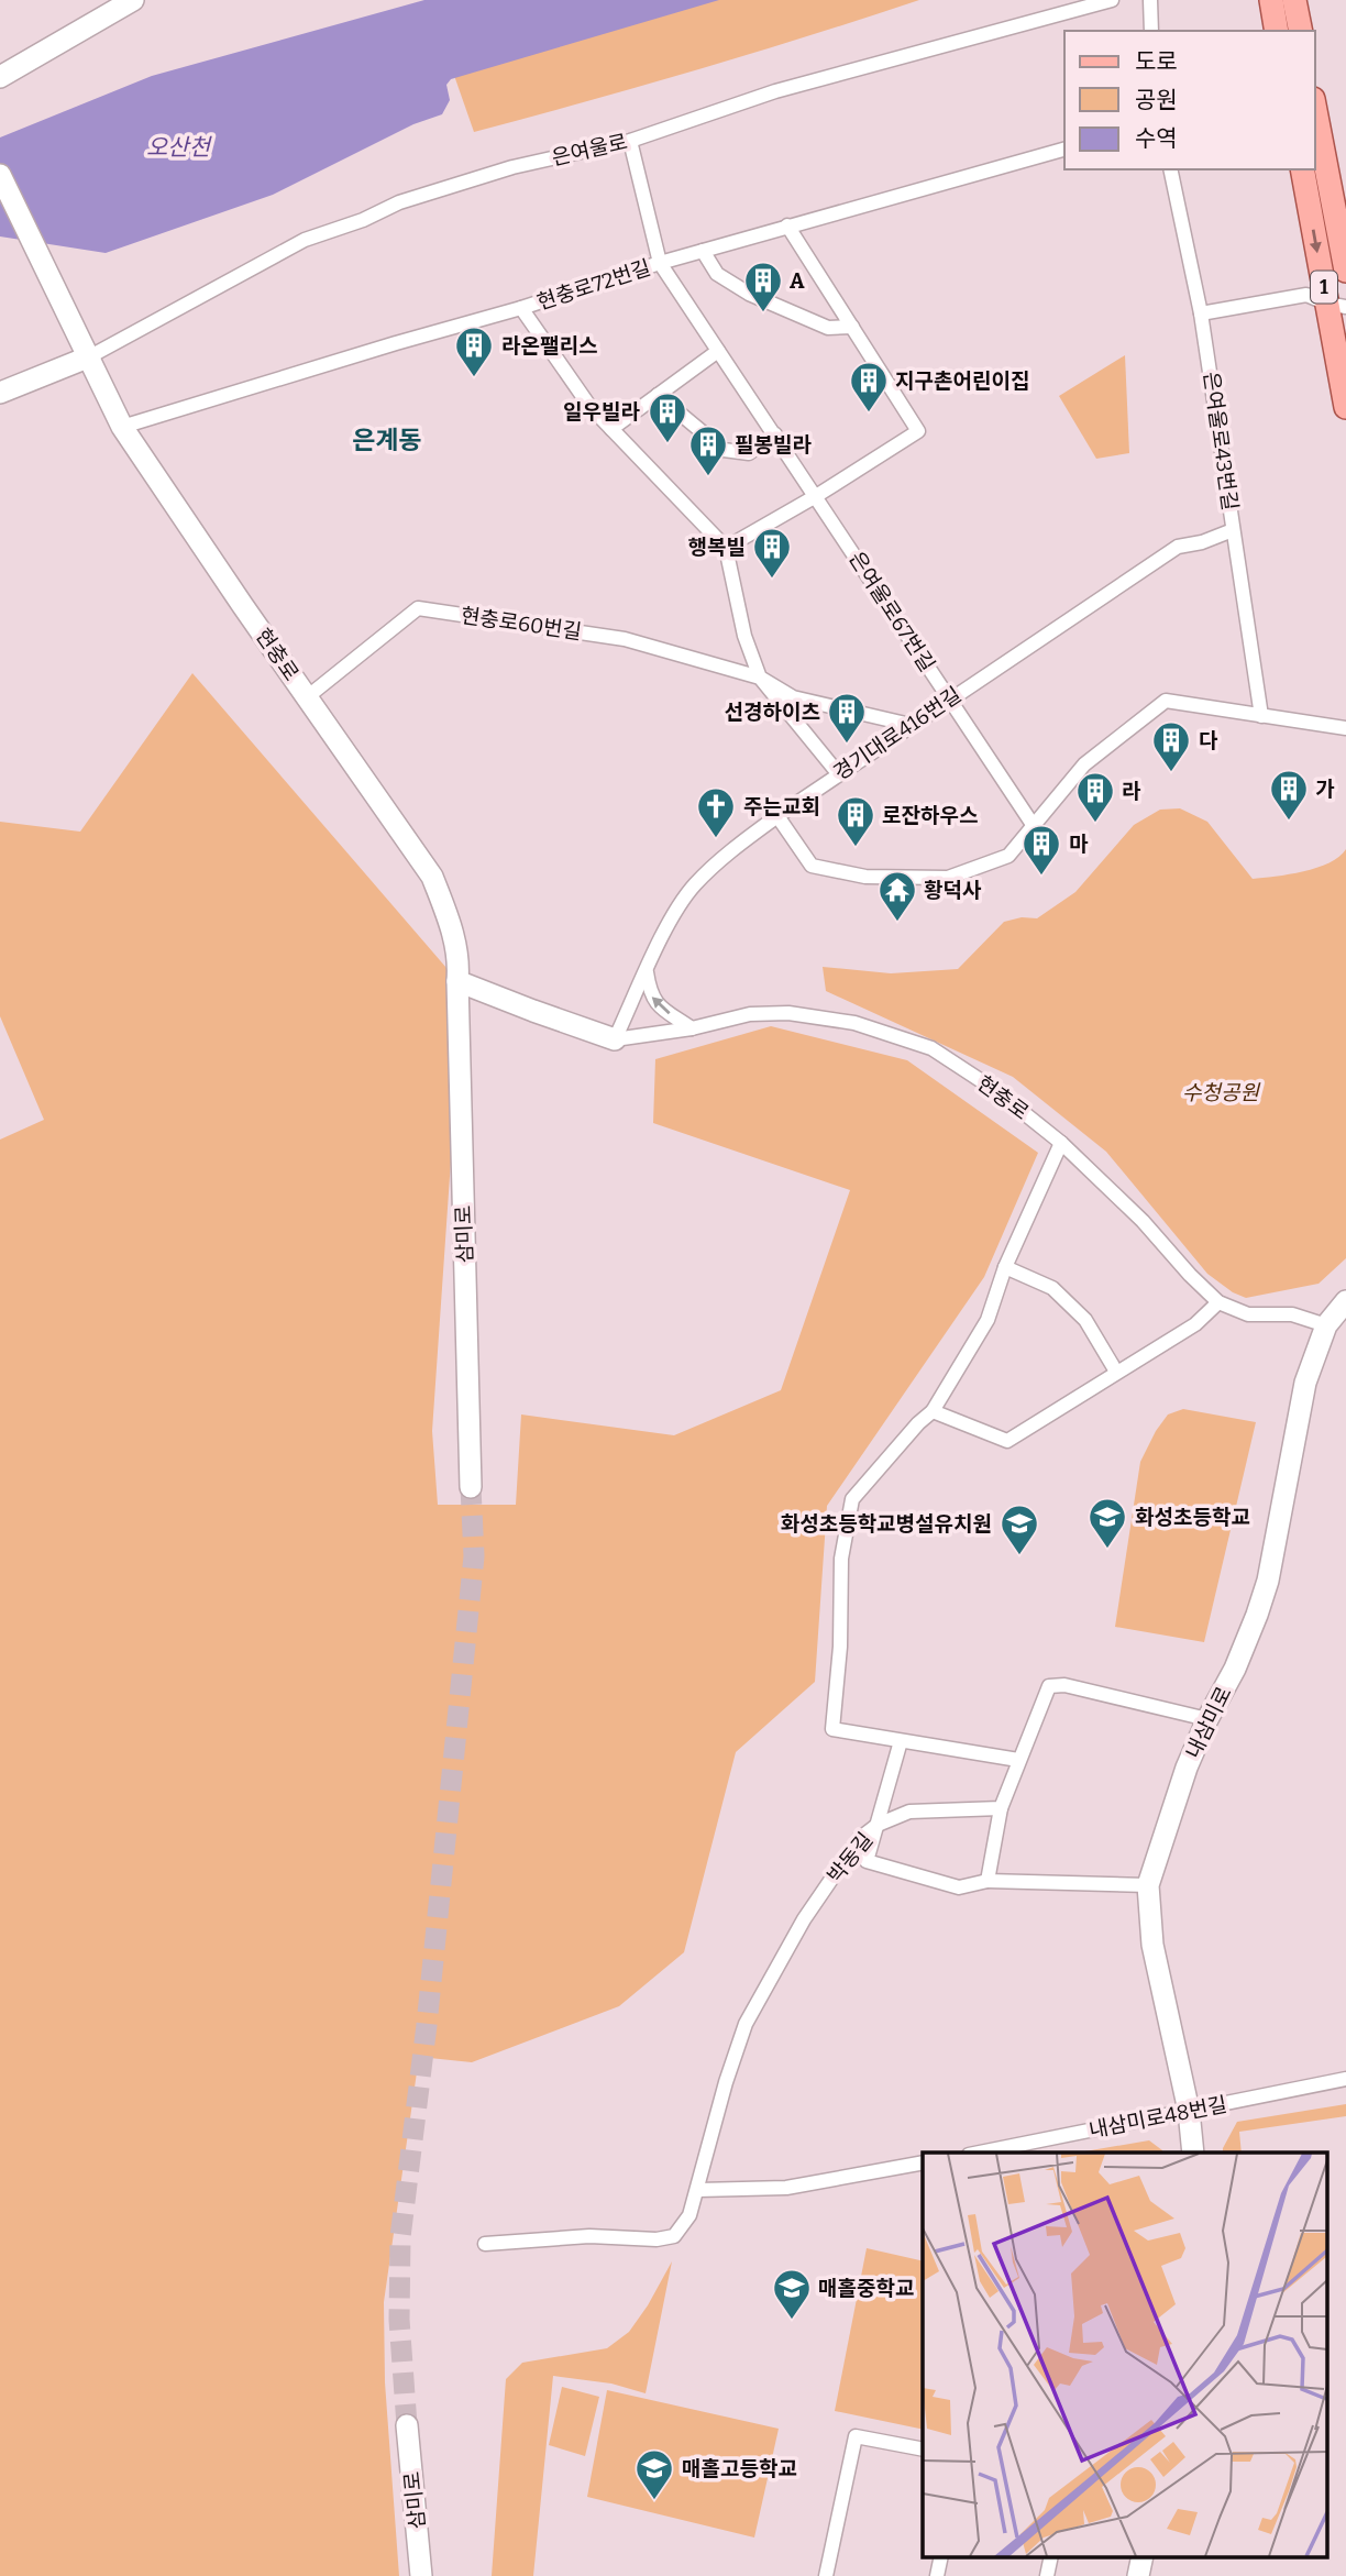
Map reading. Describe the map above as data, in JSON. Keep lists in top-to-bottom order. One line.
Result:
{"streets":{"main road":["1"],"street":["은여울로","현충로72번길","은여울로43번길","은여울로67번길","현충로60번길","현충로","경기대로416번길","삼미로","내삼미로","박동길","내삼미로48번길"]},"crossings":[["은여울로","은여울로67번길"],["은여울로","현충로"],["현충로72번길","은여울로67번길"],["현충로72번길","현충로"],["은여울로43번길","경기대로416번길"],["은여울로67번길","경기대로416번길"],["현충로60번길","현충로"],["현충로60번길","경기대로416번길"],["현충로","경기대로416번길"],["현충로","삼미로"],["현충로","내삼미로"],["내삼미로","내삼미로48번길"]],"districts":["은계동"],"water":["오산천"],"parks":["수청공원"],"places":{"building":["A","라온팰리스","지구촌어린이집","일우빌라","필봉빌라","행복빌","선경하이츠","다","가","라","로잔하우스","마"],"church":["주는교회"],"temple":["황덕사"],"school or university":["화성초등학교","화성초등학교병설유치원","매홀중학교","매홀고등학교"]},"legend":["도로","공원","수역"]}
